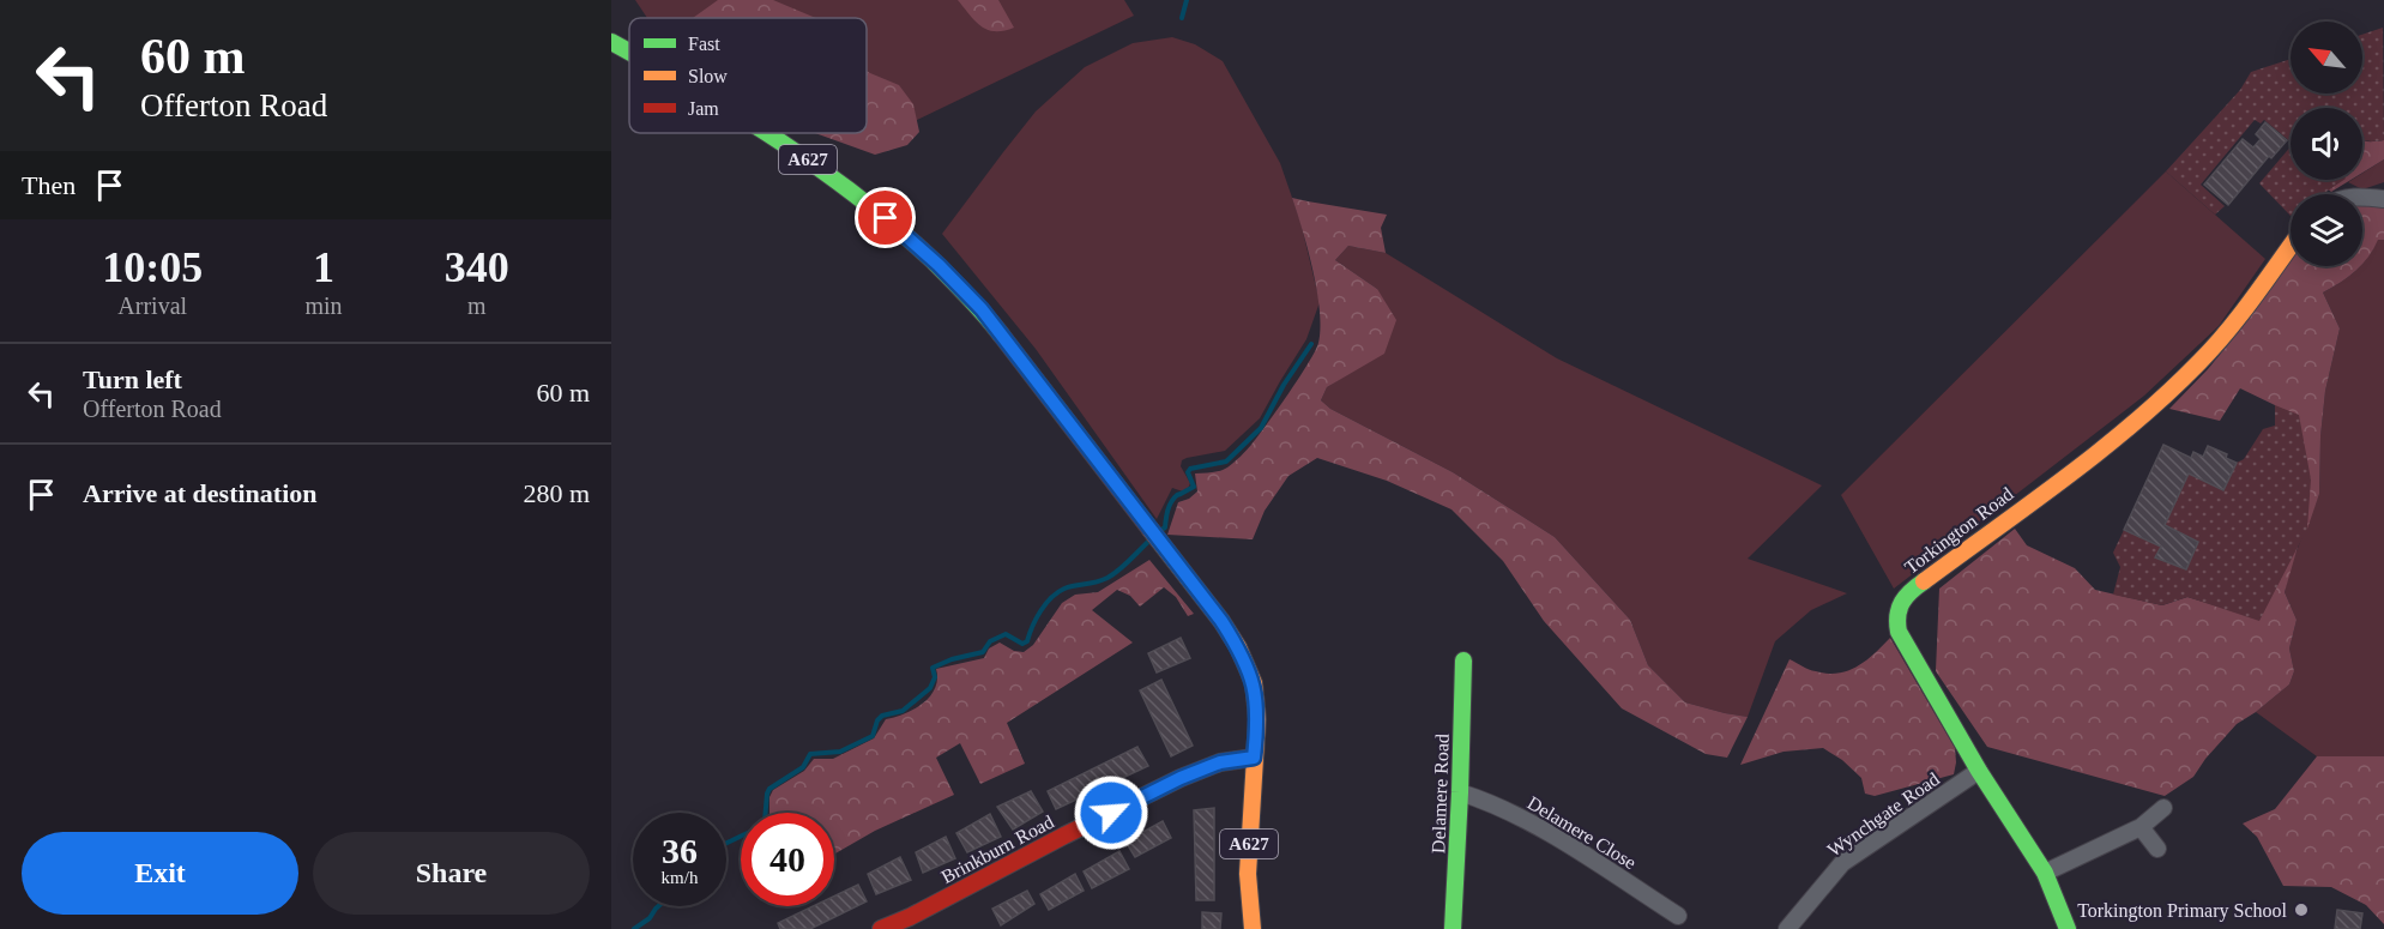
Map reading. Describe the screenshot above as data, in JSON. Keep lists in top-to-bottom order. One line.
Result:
{"streets":{"street":["A627","Torkington Road","Delamere Road","Wynchgate Road","Delamere Close","Brinkburn Road"]},"crossings":[["A627","Brinkburn Road"],["Torkington Road","Wynchgate Road"],["Delamere Road","Delamere Close"]],"places":["Torkington Primary School"],"legend":["Fast","Slow","Jam"],"north":"top left","page":{"turn":["60 m","Offerton Road"],"then":"Then","eta":["10:05","Arrival","1","min","340","m"],"list":[{"name":"Turn left","note":"Offerton Road","value":"60 m"},{"name":"Arrive at destination","value":"280 m"}],"speed":"36 km/h","limit":"40","buttons":["Exit","Share"]}}
